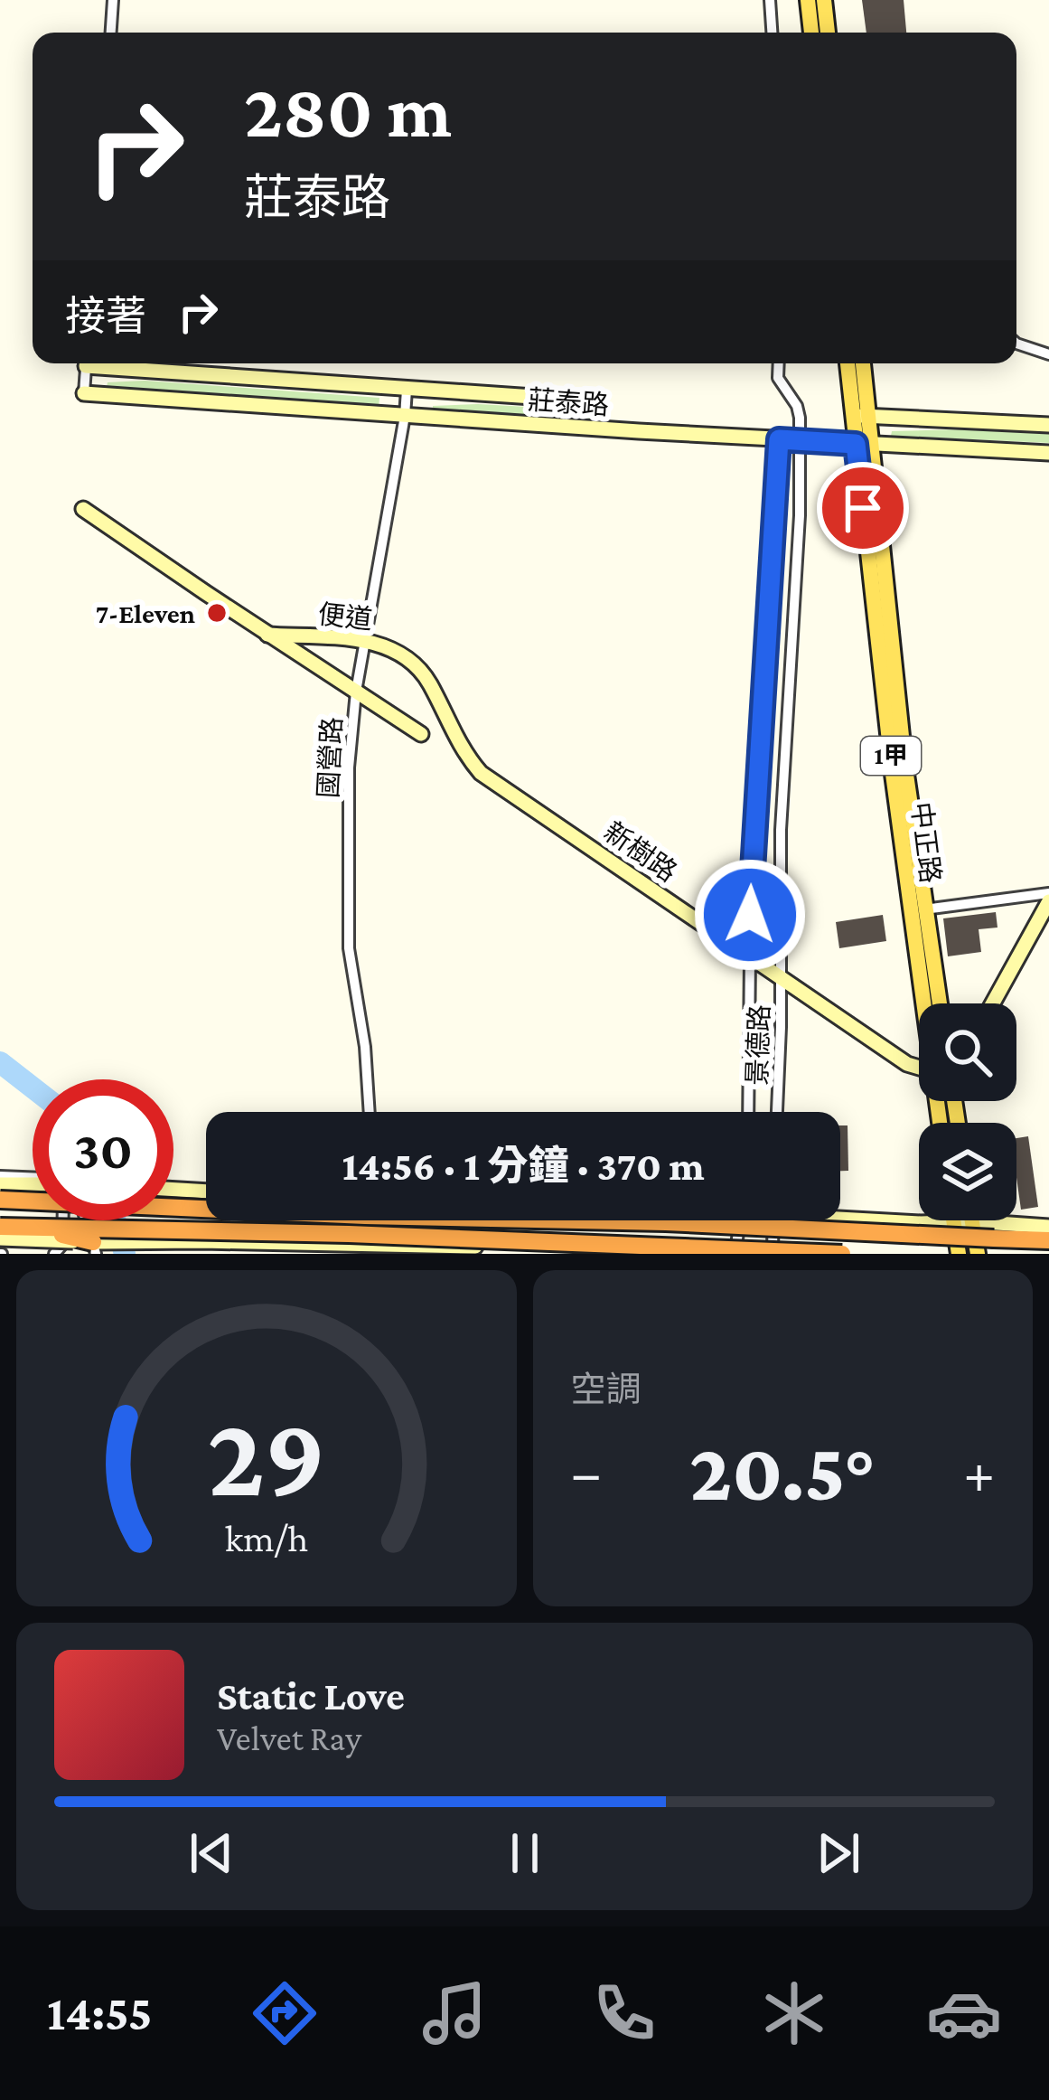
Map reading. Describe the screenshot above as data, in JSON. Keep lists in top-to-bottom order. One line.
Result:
{"streets":{"main road":["1甲","中正路"],"street":["莊泰路","便道","國營路","新樹路","景德路"]},"crossings":[["莊泰路","國營路"],["莊泰路","中正路"],["莊泰路","景德路"],["便道","國營路"],["便道","新樹路"],["新樹路","景德路"]],"places":["7-Eleven"],"page":{"turn":["280 m","莊泰路"],"then":"接著","limit":"30","trip":"14:56 · 1 分鐘 · 370 m","tile":"空調","heat":["−","20.5°","+"],"song":["Static Love","Velvet Ray"],"tabs":"14:55","gauge":["29","km/h"]}}
